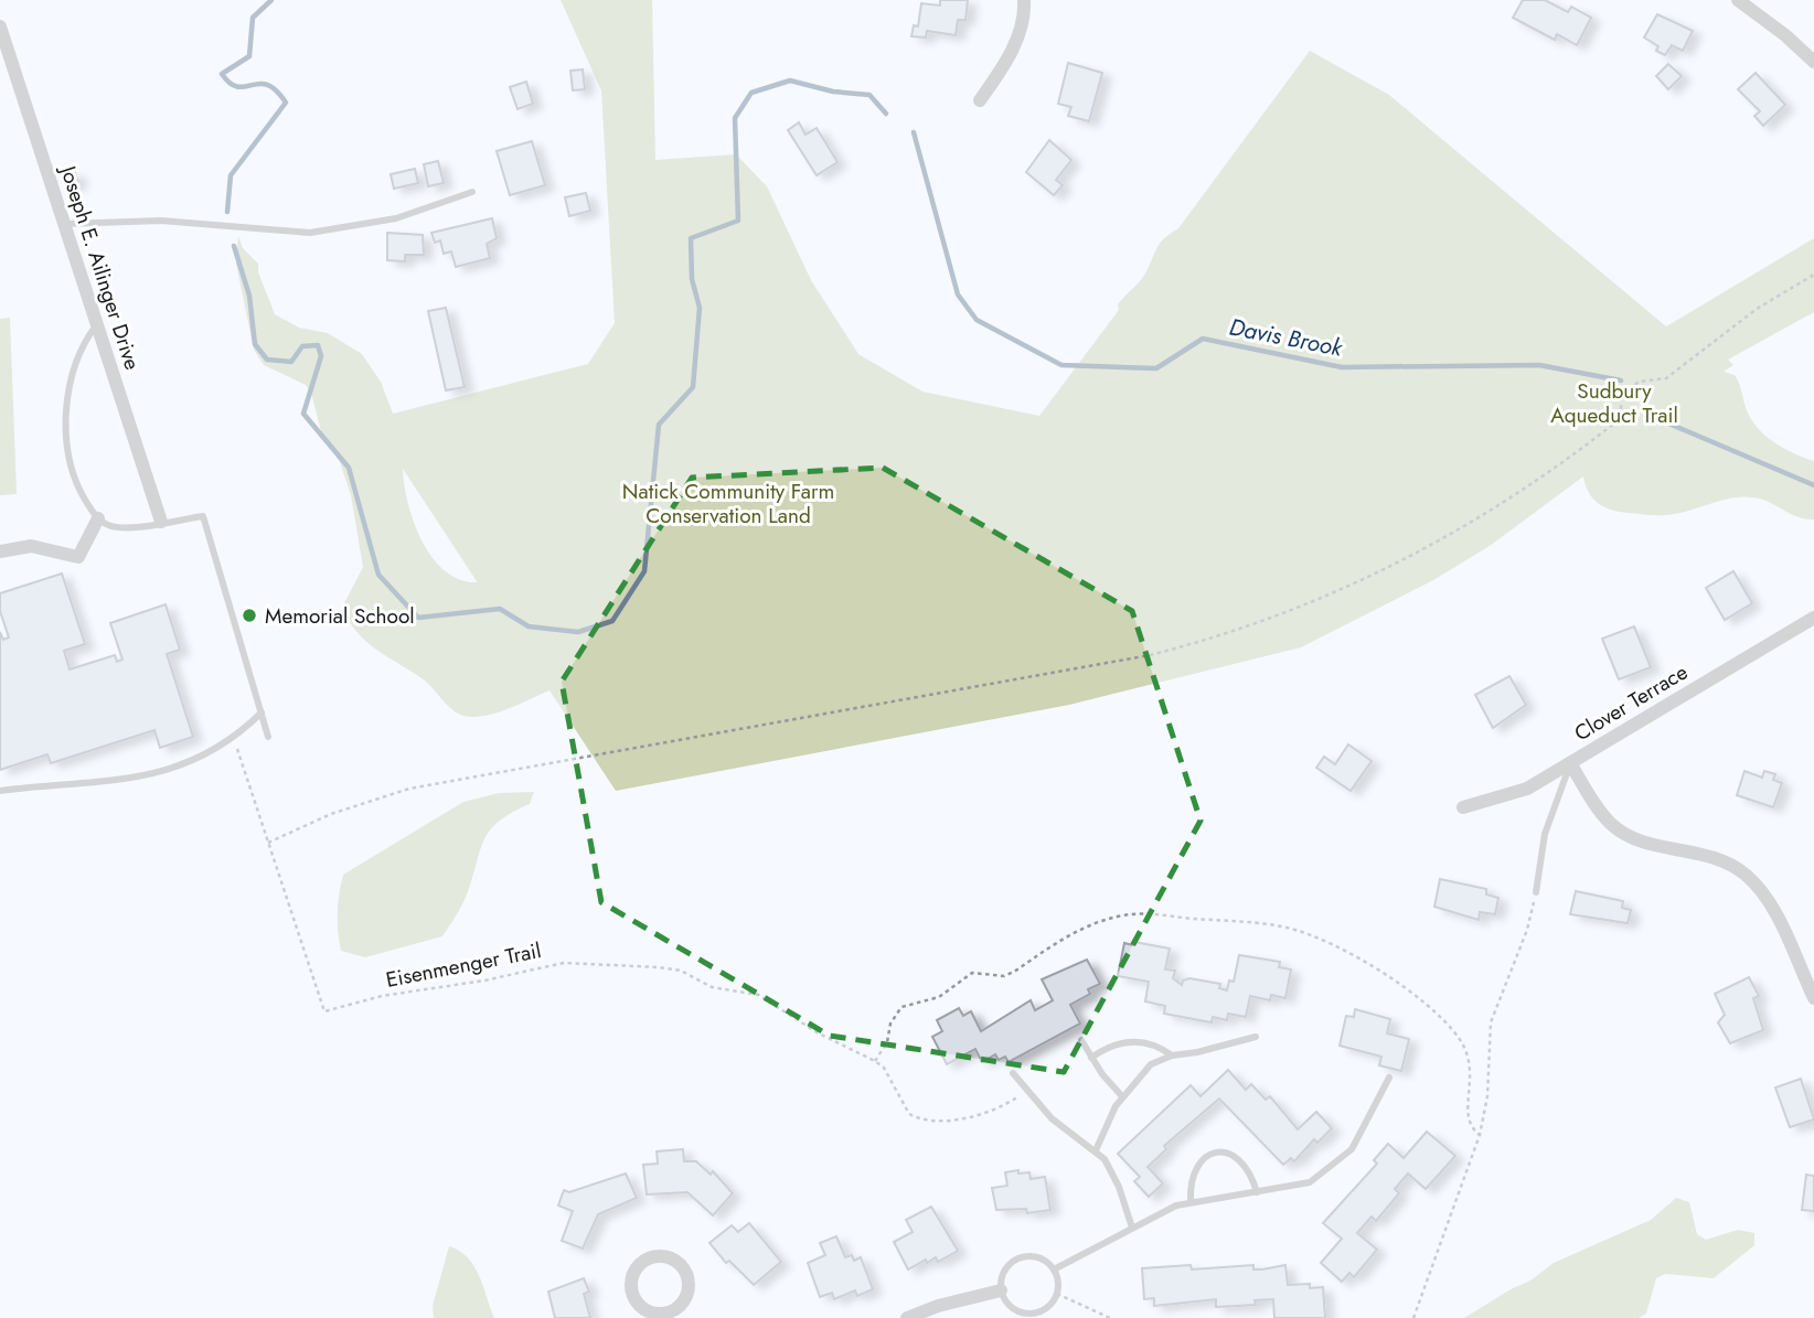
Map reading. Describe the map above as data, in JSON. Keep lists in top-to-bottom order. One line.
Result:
{"streets":{"street":["Joseph E. Ailinger Drive","Clover Terrace"],"path":["Eisenmenger Trail"]},"water":["Davis Brook"],"parks":["Sudbury Aqueduct Trail","Natick Community Farm Conservation Land"],"places":["Memorial School"]}
